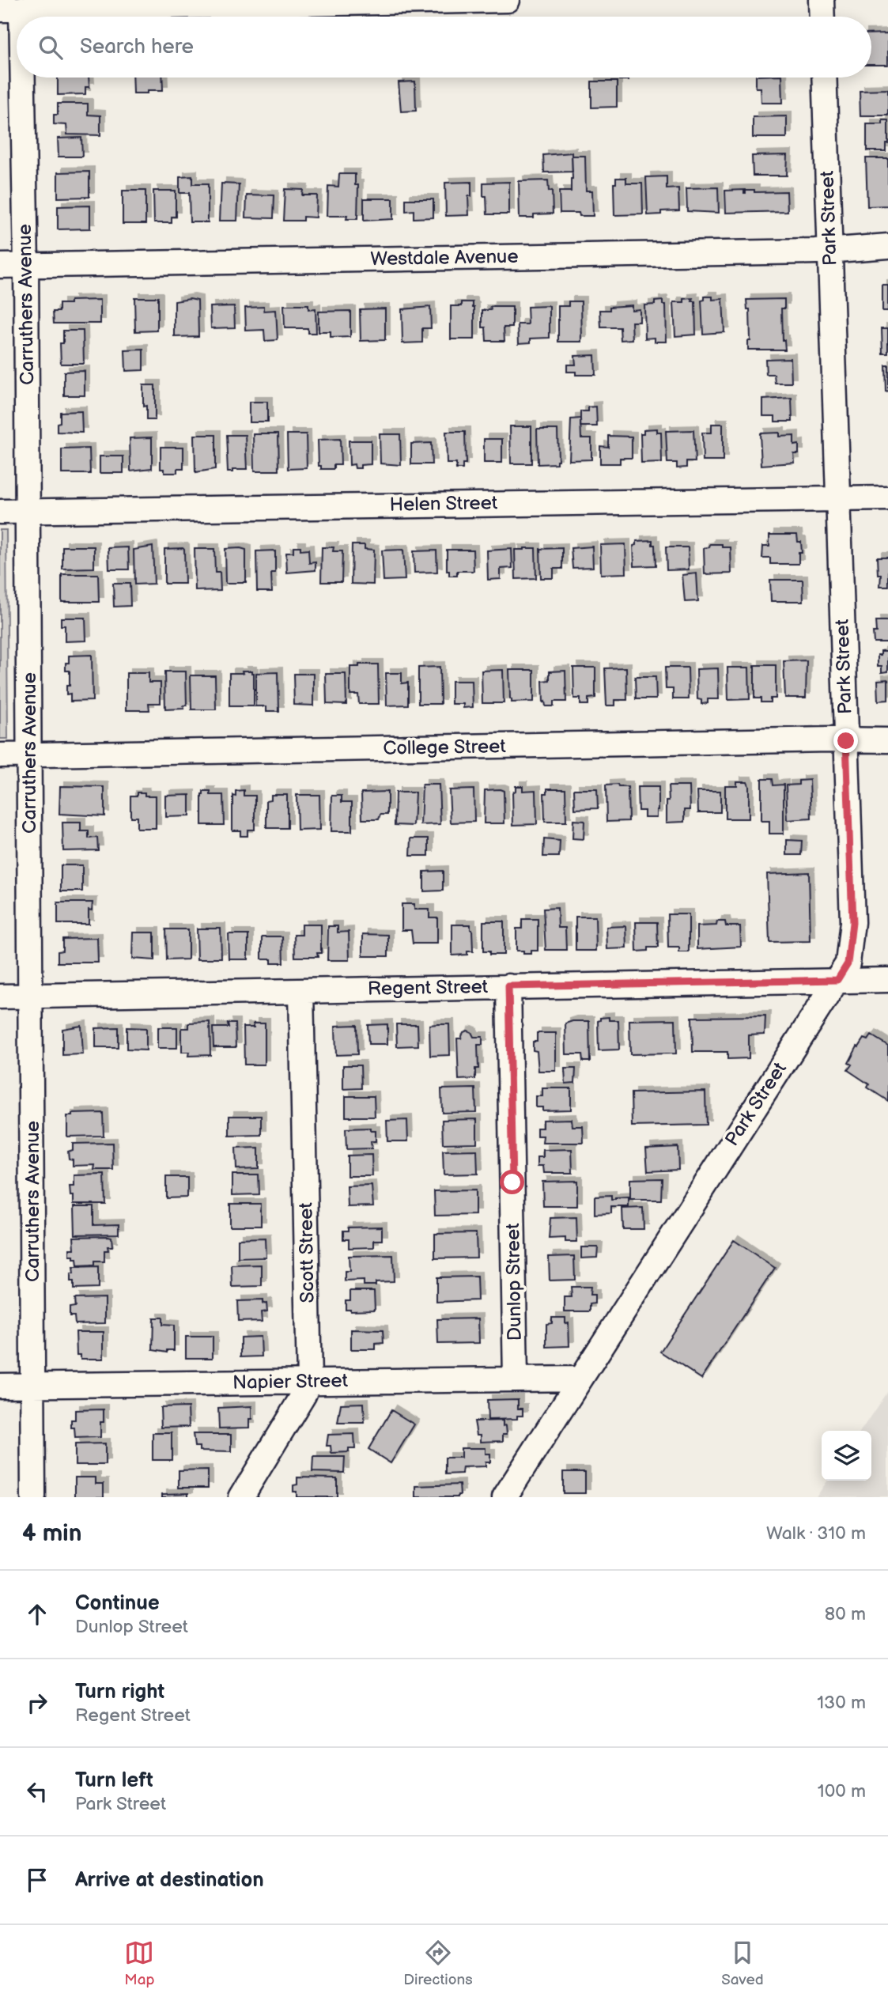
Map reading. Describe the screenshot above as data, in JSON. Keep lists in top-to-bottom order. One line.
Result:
{"streets":{"street":["Park Street","Westdale Avenue","Carruthers Avenue","Helen Street","College Street","Regent Street","Scott Street","Dunlop Street","Napier Street"]},"crossings":[["Park Street","Westdale Avenue"],["Park Street","Helen Street"],["Park Street","College Street"],["Park Street","Regent Street"],["Park Street","Napier Street"],["Westdale Avenue","Carruthers Avenue"],["Carruthers Avenue","Helen Street"],["Carruthers Avenue","College Street"],["Carruthers Avenue","Regent Street"],["Carruthers Avenue","Napier Street"],["Regent Street","Scott Street"],["Regent Street","Dunlop Street"],["Scott Street","Napier Street"],["Dunlop Street","Napier Street"]],"page":{"search":"Search here","heading":["4 min","Walk · 310 m"],"list":[["Continue","Dunlop Street","80 m"],["Turn right","Regent Street","130 m"],["Turn left","Park Street","100 m"],"Arrive at destination"],"nav":["Map","Directions","Saved"]}}
